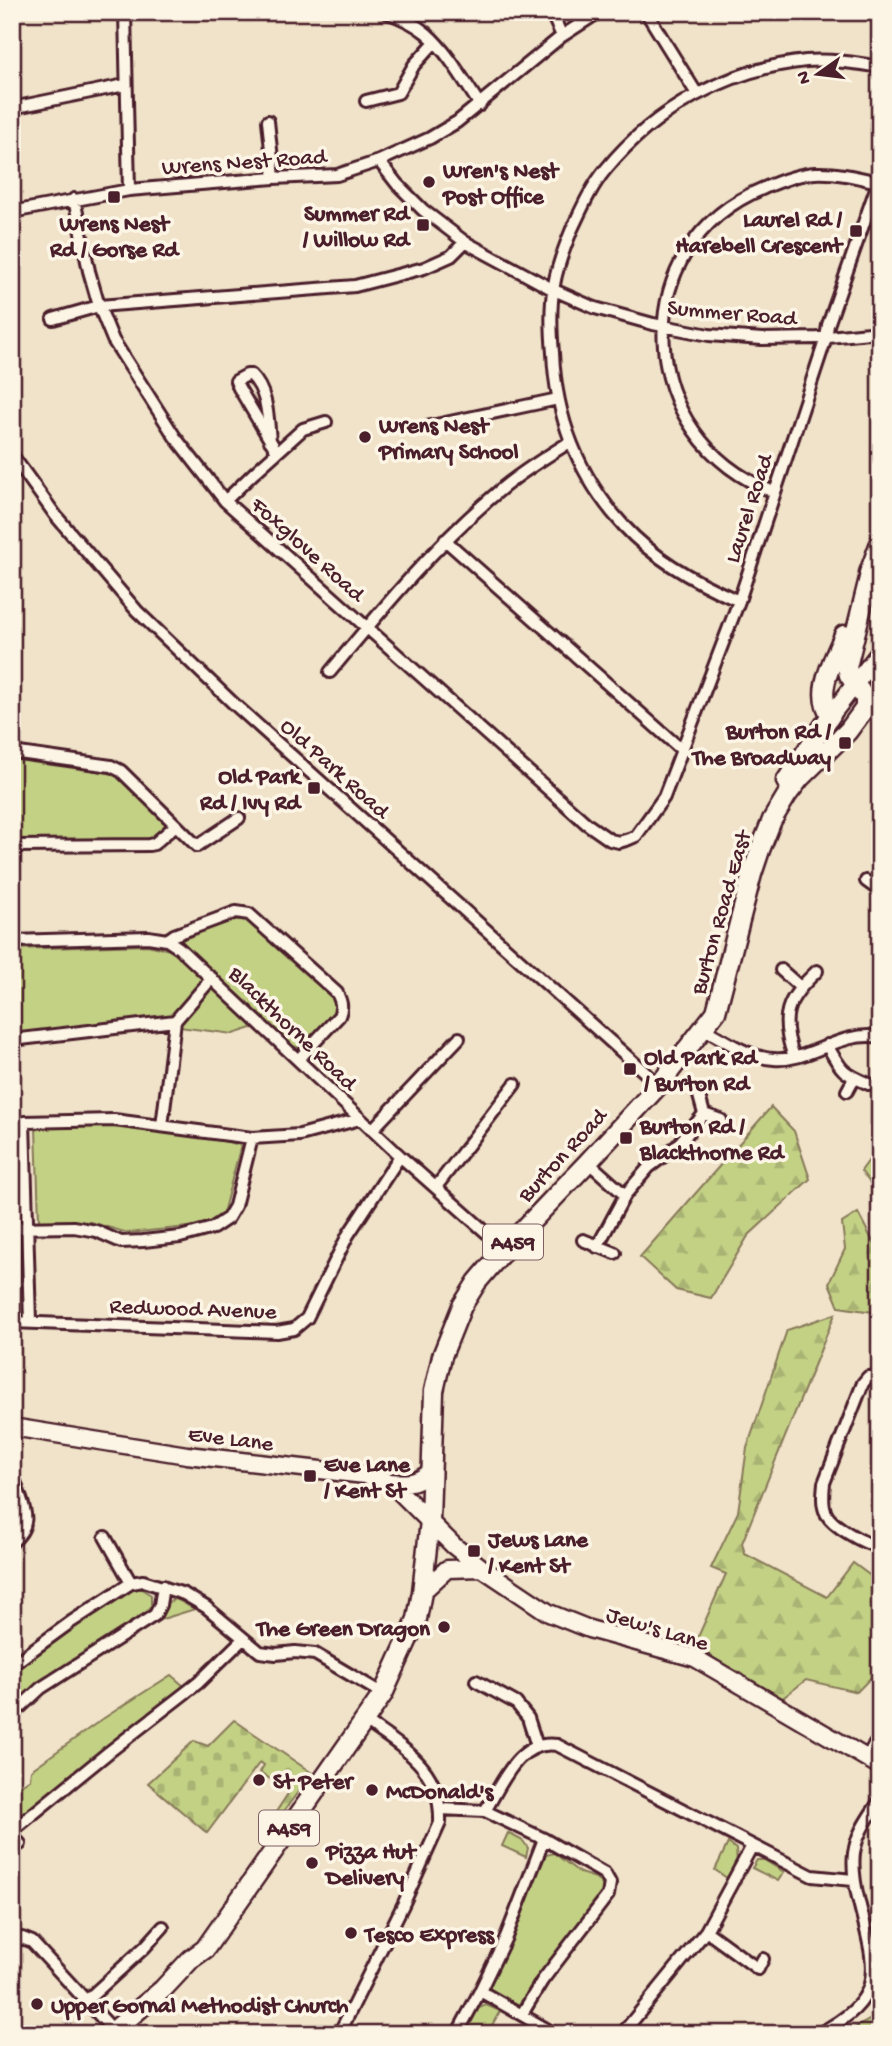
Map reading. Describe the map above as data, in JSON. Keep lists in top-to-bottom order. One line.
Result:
{"streets":{"main road":["Burton Road East","Burton Road","A459","Eve Lane","Jew's Lane"],"street":["Wrens Nest Road","Summer Road","Laurel Road","Foxglove Road","Old Park Road","Blackthorne Road","Redwood Avenue"]},"crossings":[["Wrens Nest Road","Summer Road"],["Wrens Nest Road","Foxglove Road"],["Summer Road","Laurel Road"],["Laurel Road","Foxglove Road"],["Old Park Road","Burton Road"],["Burton Road East","Burton Road"],["Blackthorne Road","Burton Road"],["Blackthorne Road","Redwood Avenue"],["Burton Road","A459"],["Burton Road","Jew's Lane"],["A459","Jew's Lane"]],"places":{"other":["Wren's Nest Post Office","Wrens Nest Primary School","The Green Dragon","St Peter","McDonald's","Pizza Hut Delivery","Tesco Express","Upper Gornal Methodist Church"],"transit":["Wrens Nest Rd / Gorse Rd","Summer Rd / Willow Rd","Laurel Rd / Harebell Crescent","Burton Rd / The Broadway","Old Park Rd / Ivy Rd","Old Park Rd / Burton Rd","Burton Rd / Blackthorne Rd","Eve Lane / Kent St","Jews Lane / Kent St"]},"north":"left"}
